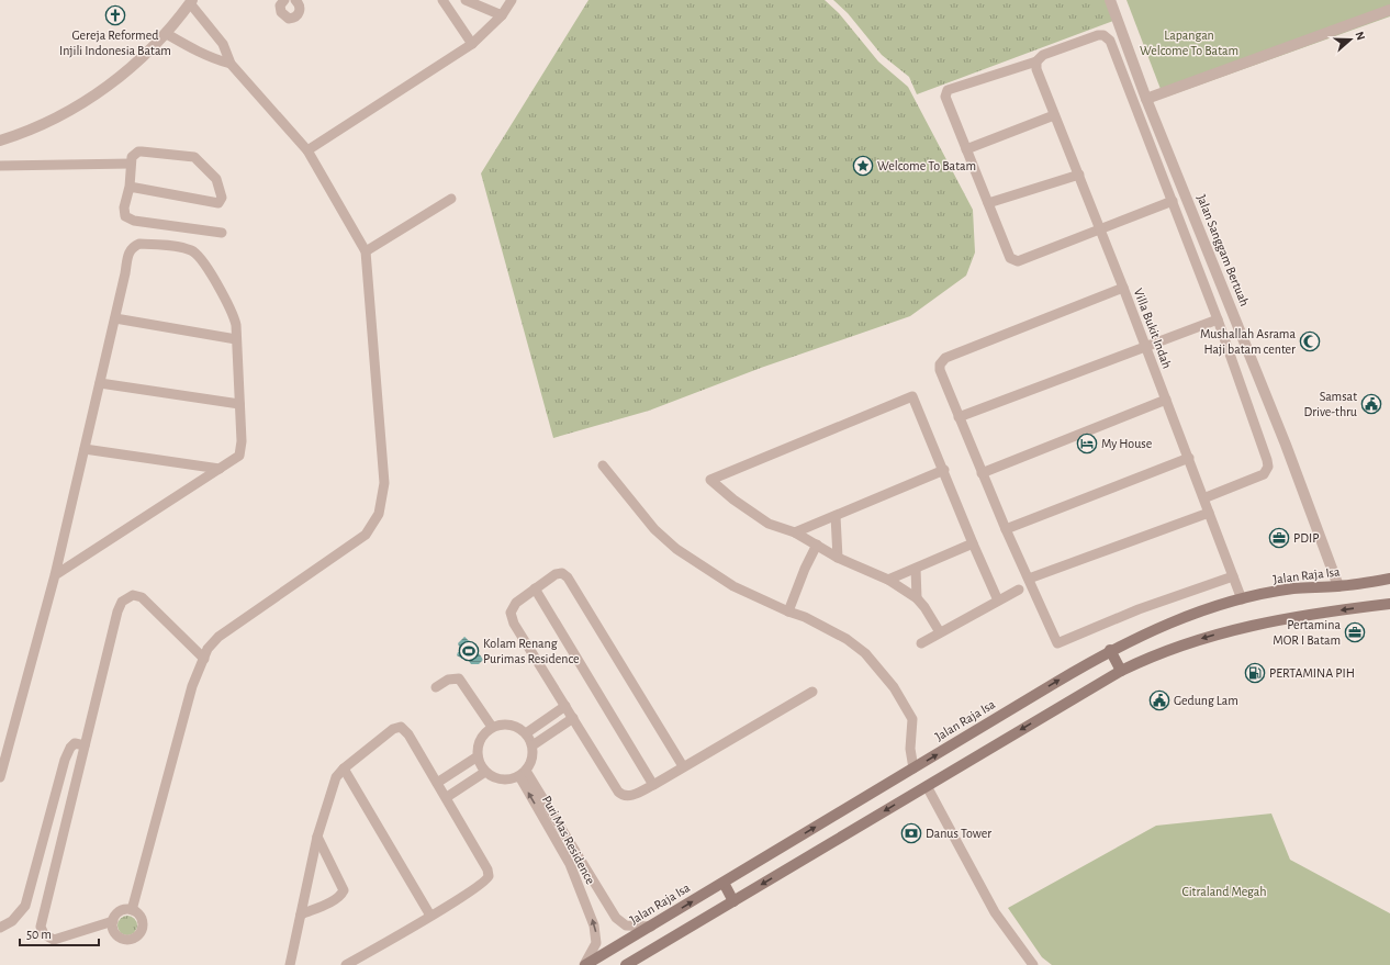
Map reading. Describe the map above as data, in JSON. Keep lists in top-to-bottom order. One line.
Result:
{"streets":{"main road":["Jalan Raja Isa"],"street":["Jalan Sanggam Bertuah","Villa Bukit Indah","Puri Mas Residence"]},"crossings":[["Jalan Sanggam Bertuah","Jalan Raja Isa"],["Villa Bukit Indah","Jalan Raja Isa"],["Jalan Raja Isa","Puri Mas Residence"]],"one_way":["Puri Mas Residence"],"parks":["Lapangan Welcome To Batam","Citraland Megah"],"places":{"church":["Gereja Reformed Injili Indonesia Batam"],"place":["Welcome To Batam"],"mosque":["Mushallah Asrama Haji batam center"],"public building":["Samsat Drive-thru","Gedung Lam"],"hotel":["My House"],"office":["PDIP","Pertamina MOR I Batam"],"sports":["Kolam Renang Purimas Residence"],"fuel station":["PERTAMINA PIH"],"bank":["Danus Tower"]},"scale_bar":"50 m","north":"right"}
